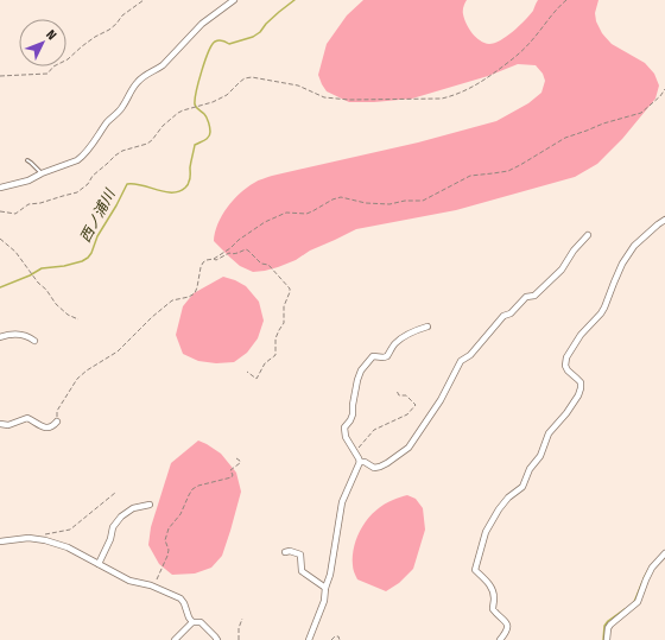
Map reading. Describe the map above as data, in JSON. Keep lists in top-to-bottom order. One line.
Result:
{"water":["西ノ浦川"],"north":"top right"}
